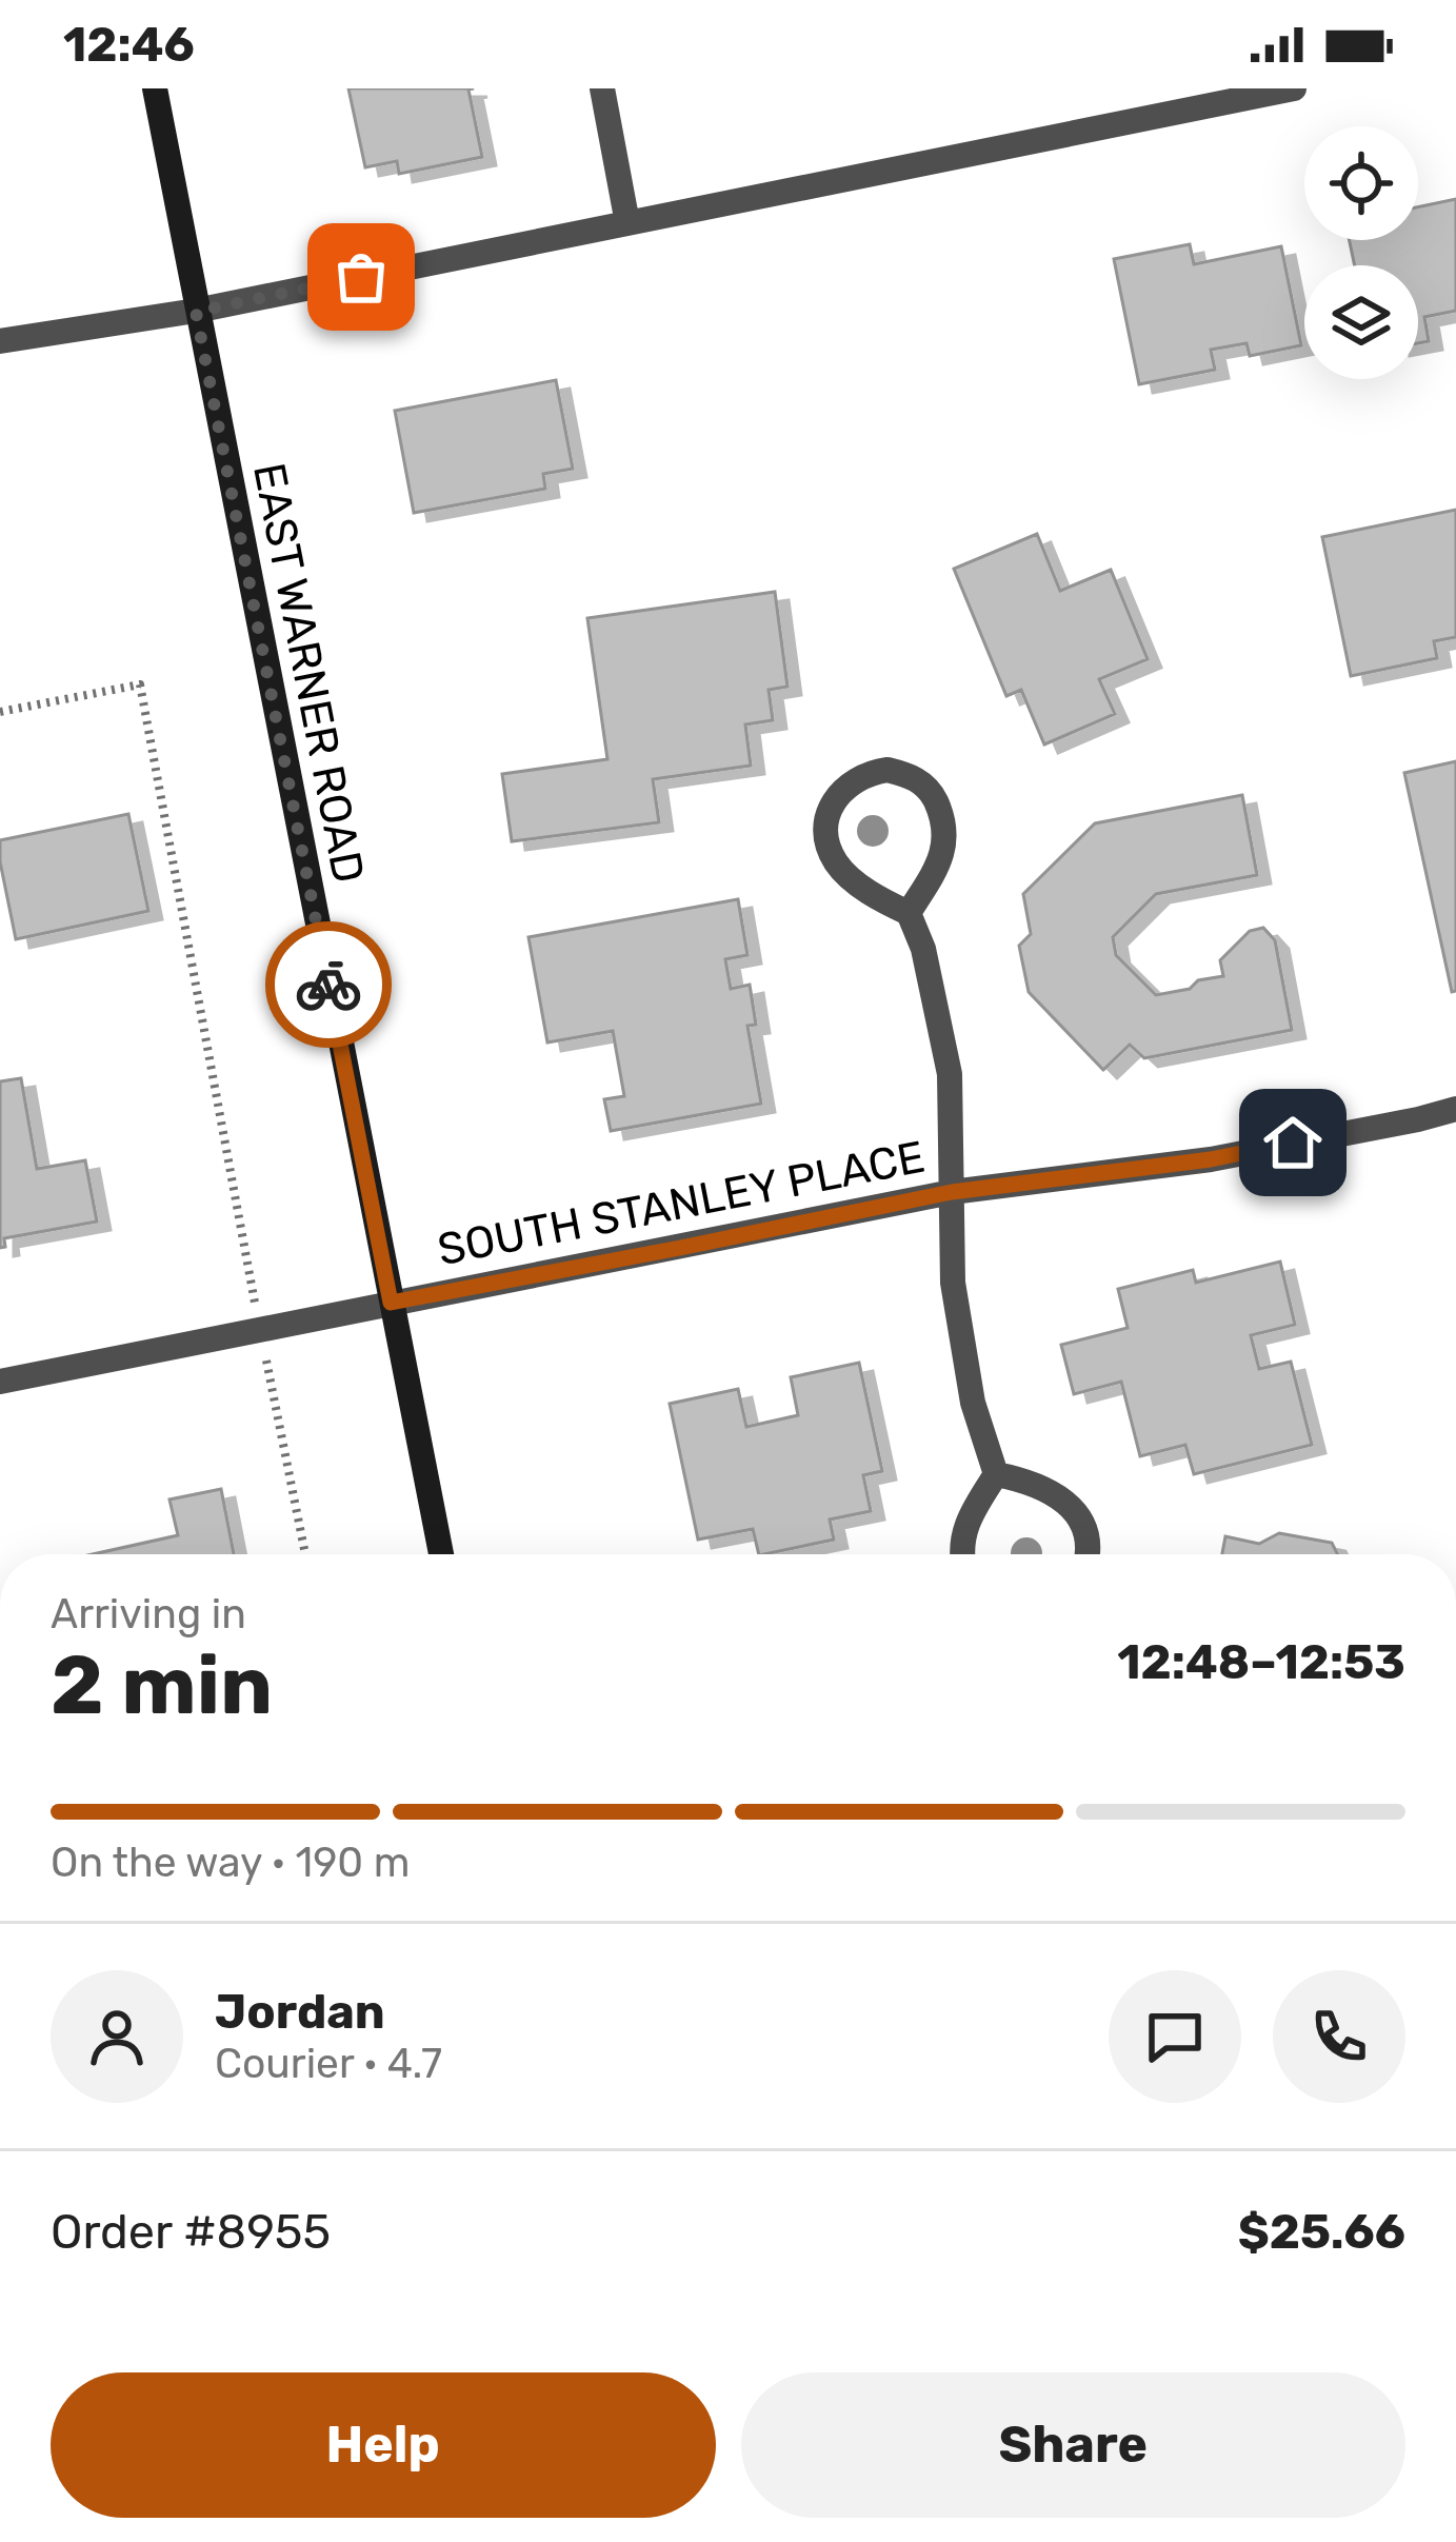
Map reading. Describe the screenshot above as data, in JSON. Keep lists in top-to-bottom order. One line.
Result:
{"streets":{"main road":["EAST WARNER ROAD"],"street":["SOUTH STANLEY PLACE"]},"crossings":[["EAST WARNER ROAD","SOUTH STANLEY PLACE"]],"page":{"status":"12:46","heading":["2 min","Arriving in","12:48–12:53"],"panel":["Jordan","Courier · 4.7","Order #8955","$25.66"],"bar":"On the way · 190 m","buttons":["Help","Share"]}}
